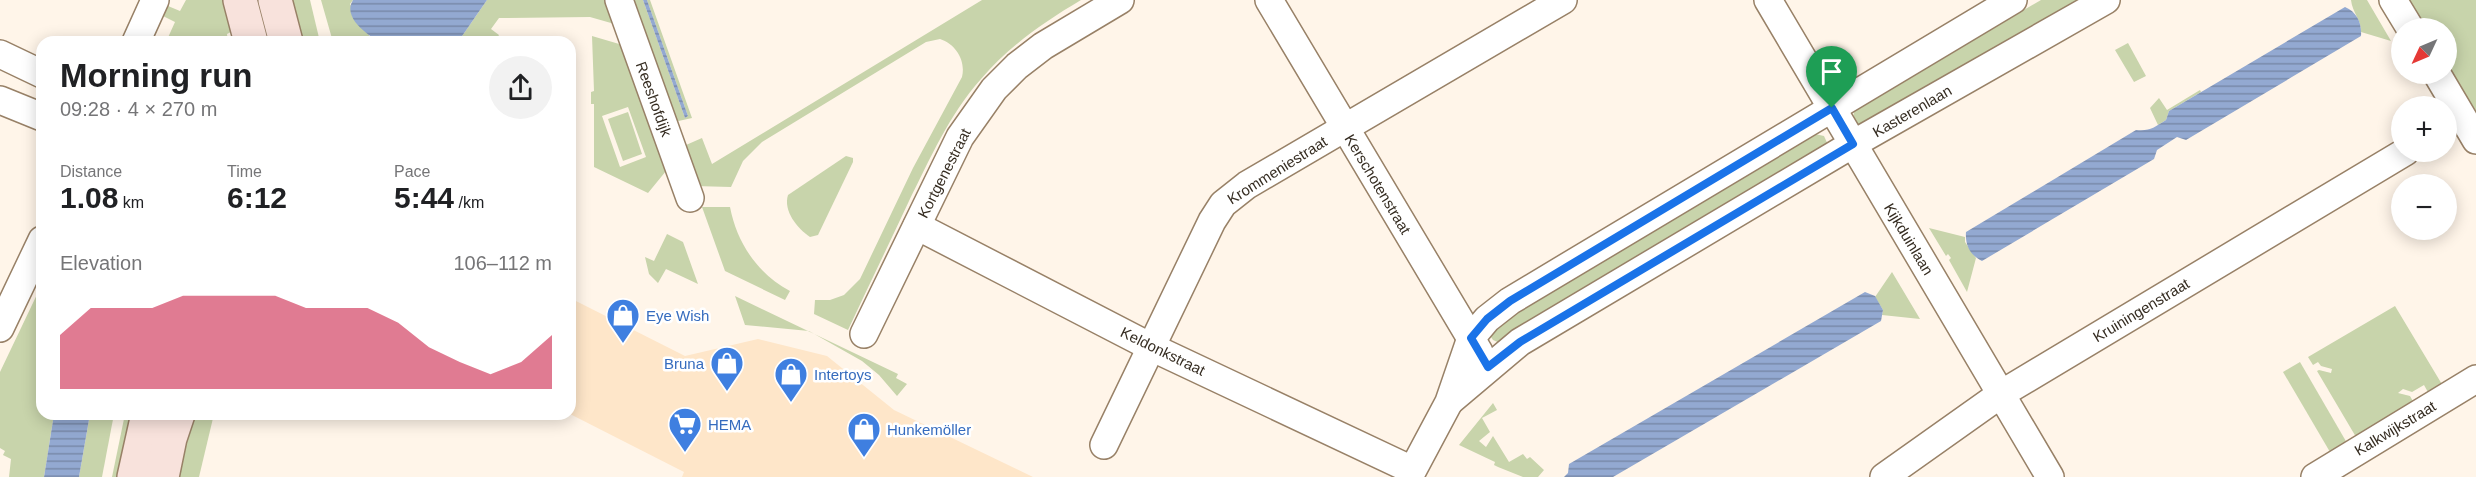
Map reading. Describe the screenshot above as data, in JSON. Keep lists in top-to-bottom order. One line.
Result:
{"streets":{"street":["Reeshofdijk","Kasterenlaan","Krommeniestraat","Kortgenestraat","Kerschotenstraat","Kijkduinlaan","Kruiningenstraat","Keldonkstraat","Kalkwijkstraat"]},"crossings":[["Kasterenlaan","Kerschotenstraat"],["Kasterenlaan","Kijkduinlaan"],["Kasterenlaan","Keldonkstraat"],["Krommeniestraat","Kerschotenstraat"],["Krommeniestraat","Keldonkstraat"],["Kortgenestraat","Keldonkstraat"],["Kijkduinlaan","Kruiningenstraat"]],"places":{"shop":["Eye Wish","Bruna","Intertoys","Hunkemöller"],"supermarket":["HEMA"]},"north":"bottom left","page":{"map_buttons":["+","−"],"heading":["Morning run","09:28 · 4 × 270 m"],"stats":[["Distance","1.08 km"],["Time","6:12"],["Pace","5:44 /km"]],"chart":["Elevation","106–112 m"]}}
